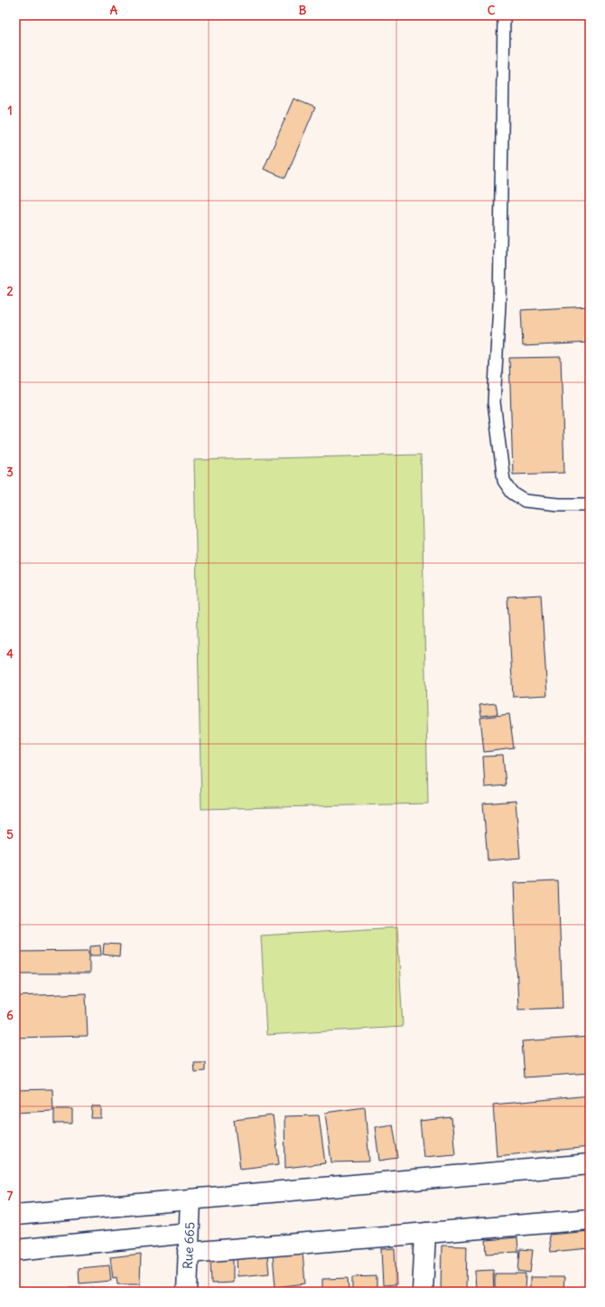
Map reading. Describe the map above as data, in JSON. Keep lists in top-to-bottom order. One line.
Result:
{"streets":{"street":["Rue 665"]},"grid":{"columns":["A","B","C"],"rows":["1","2","3","4","5","6","7"]}}
